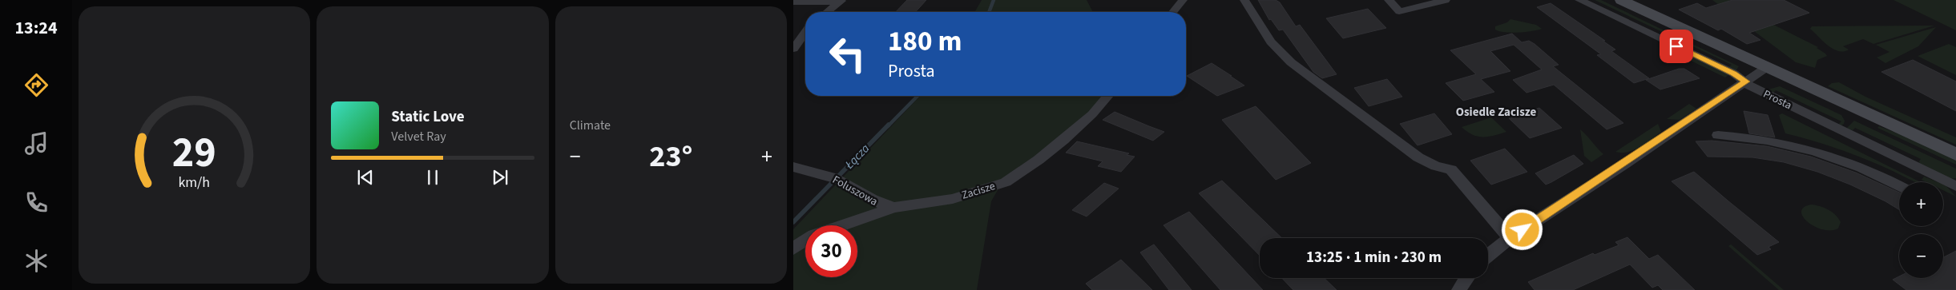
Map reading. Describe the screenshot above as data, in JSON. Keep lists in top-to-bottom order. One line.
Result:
{"streets":{"street":["Prosta","Foluszowa","Zacisze"]},"crossings":[["Foluszowa","Zacisze"]],"districts":["Osiedle Zacisze"],"water":["Łącza"],"page":{"tabs":"13:24","tile":"Climate","turn":["180 m","Prosta"],"song":["Static Love","Velvet Ray"],"heat":["−","23°","+"],"map_buttons":["+","−"],"limit":"30","trip":"13:25 · 1 min · 230 m","gauge":["29","km/h"]}}
